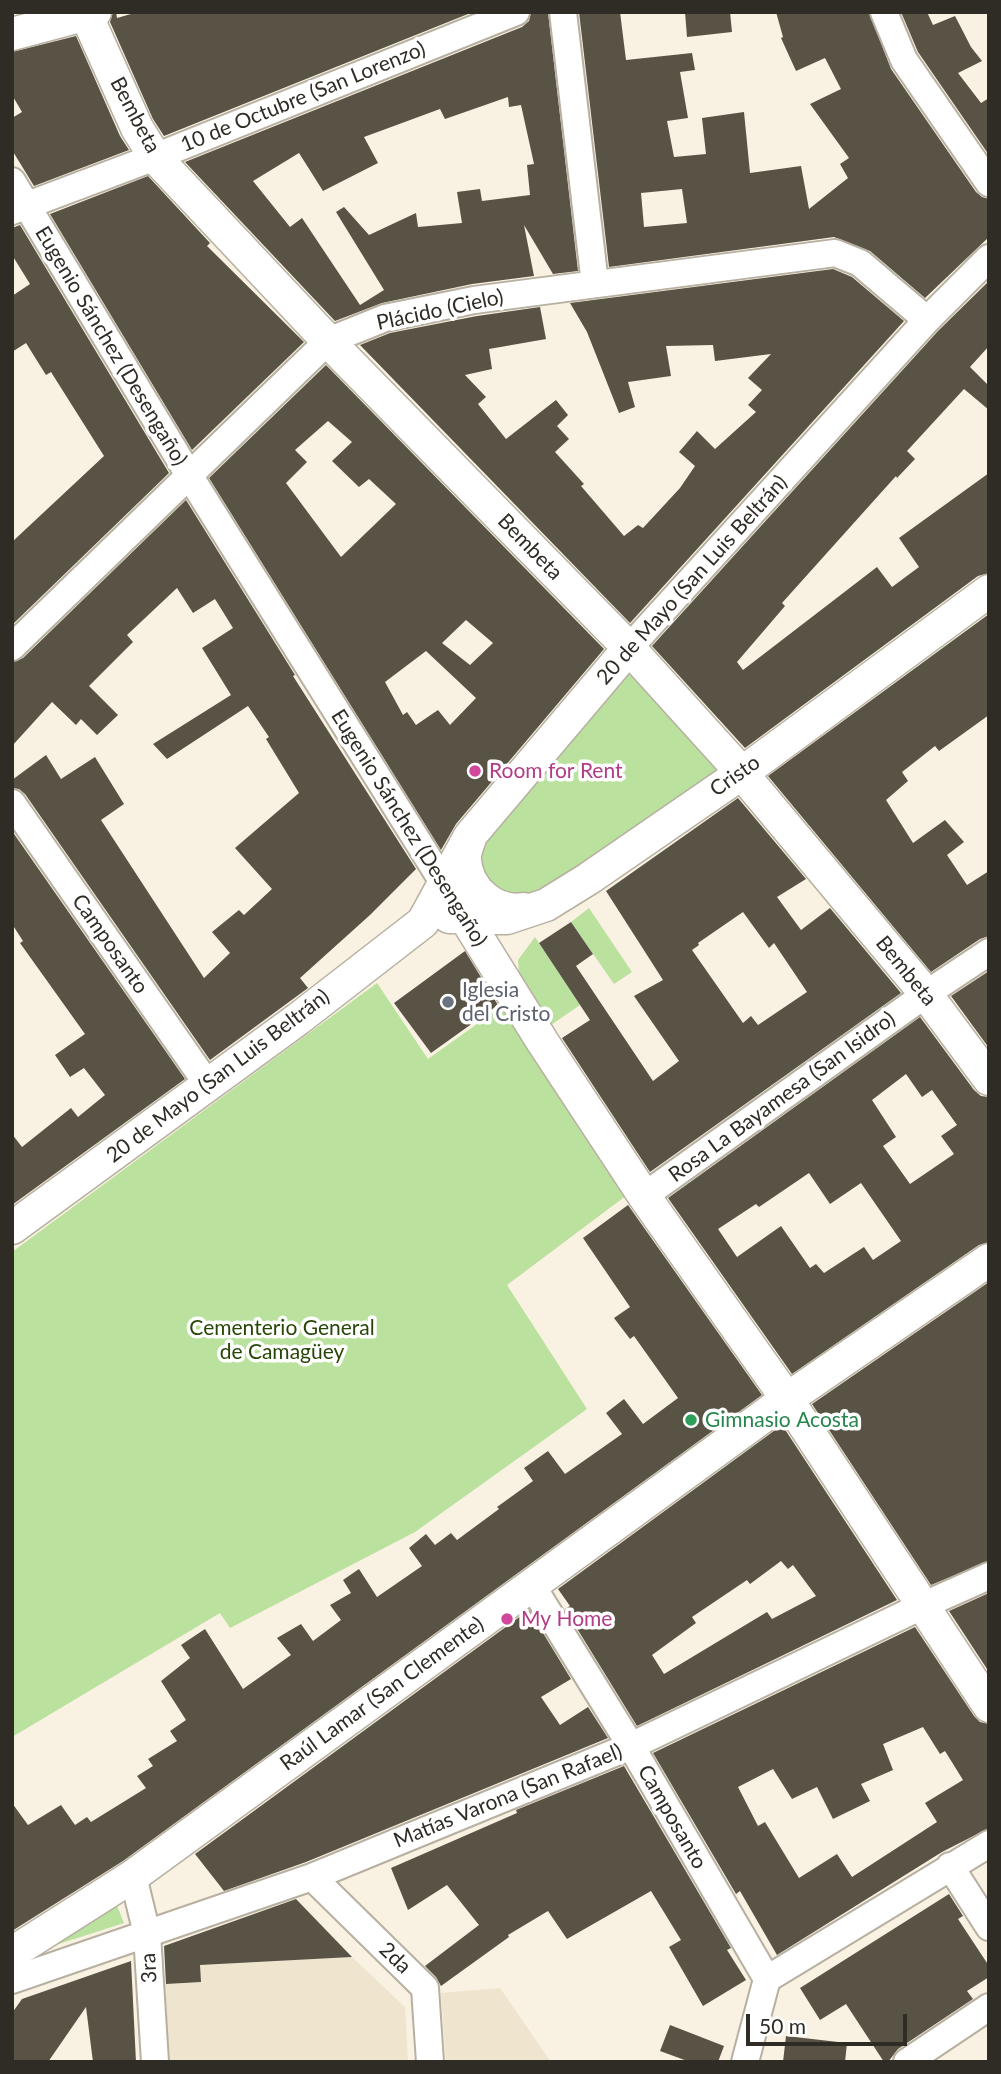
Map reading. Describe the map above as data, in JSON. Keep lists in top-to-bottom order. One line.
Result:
{"streets":{"street":["10 de Octubre (San Lorenzo)","Bembeta","Plácido (Cielo)","Eugenio Sánchez (Desengaño)","20 de Mayo (San Luis Beltrán)","Cristo","Camposanto","Rosa La Bayamesa (San Isidro)","Raúl Lamar (San Clemente)","Matías Varona (San Rafael)","2da","3ra"]},"crossings":[["10 de Octubre (San Lorenzo)","Bembeta"],["10 de Octubre (San Lorenzo)","Eugenio Sánchez (Desengaño)"],["Bembeta","Plácido (Cielo)"],["Bembeta","20 de Mayo (San Luis Beltrán)"],["Bembeta","Cristo"],["Bembeta","Rosa La Bayamesa (San Isidro)"],["Plácido (Cielo)","Eugenio Sánchez (Desengaño)"],["Plácido (Cielo)","20 de Mayo (San Luis Beltrán)"],["Eugenio Sánchez (Desengaño)","20 de Mayo (San Luis Beltrán)"],["Eugenio Sánchez (Desengaño)","Cristo"],["Eugenio Sánchez (Desengaño)","Rosa La Bayamesa (San Isidro)"],["Eugenio Sánchez (Desengaño)","Raúl Lamar (San Clemente)"],["Eugenio Sánchez (Desengaño)","Matías Varona (San Rafael)"],["20 de Mayo (San Luis Beltrán)","Cristo"],["20 de Mayo (San Luis Beltrán)","Camposanto"],["Camposanto","Raúl Lamar (San Clemente)"],["Camposanto","Matías Varona (San Rafael)"],["Raúl Lamar (San Clemente)","Matías Varona (San Rafael)"],["Raúl Lamar (San Clemente)","3ra"],["Matías Varona (San Rafael)","2da"],["Matías Varona (San Rafael)","3ra"]],"parks":["Cementerio General de Camagüey"],"places":["Room for Rent","Iglesia del Cristo","Gimnasio Acosta","My Home"],"scale_bar":"50 m"}
